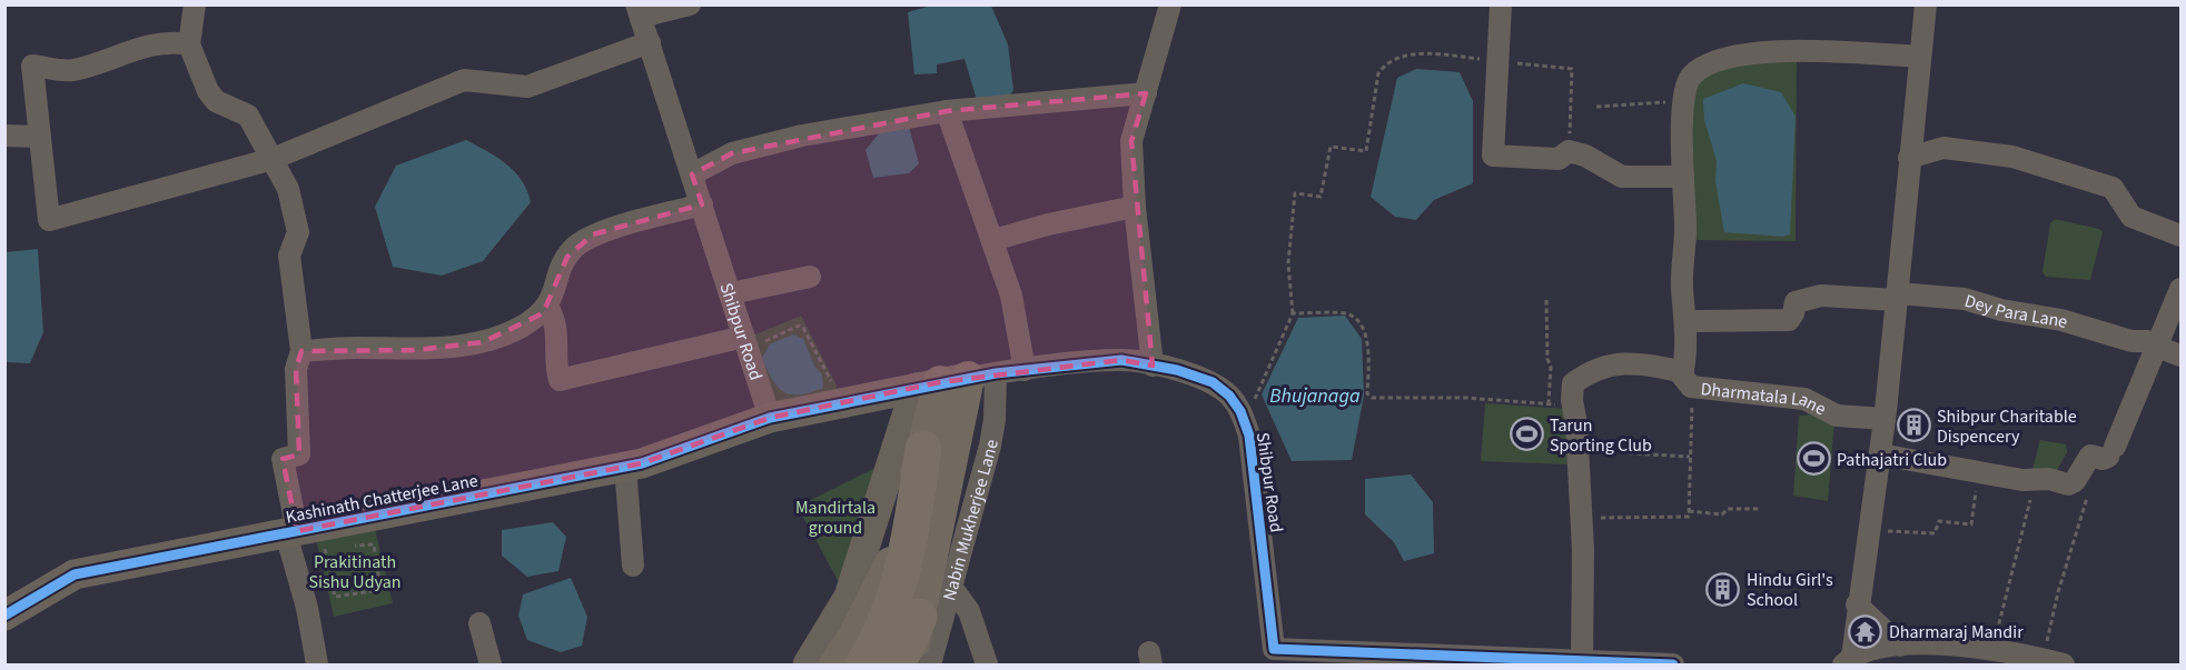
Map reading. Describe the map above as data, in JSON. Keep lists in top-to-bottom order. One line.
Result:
{"streets":{"street":["Dey Para Lane","Shibpur Road","Dharmatala Lane","Kashinath Chatterjee Lane","Nabin Mukherjee Lane"]},"crossings":[["Shibpur Road","Kashinath Chatterjee Lane"],["Shibpur Road","Nabin Mukherjee Lane"]],"water":["Bhujanaga"],"parks":["Mandirtala ground","Prakitinath Sishu Udyan"],"places":{"building":["Shibpur Charitable Dispencery","Hindu Girl's School"],"sports":["Tarun Sporting Club","Pathajatri Club"],"temple":["Dharmaraj Mandir"]}}
